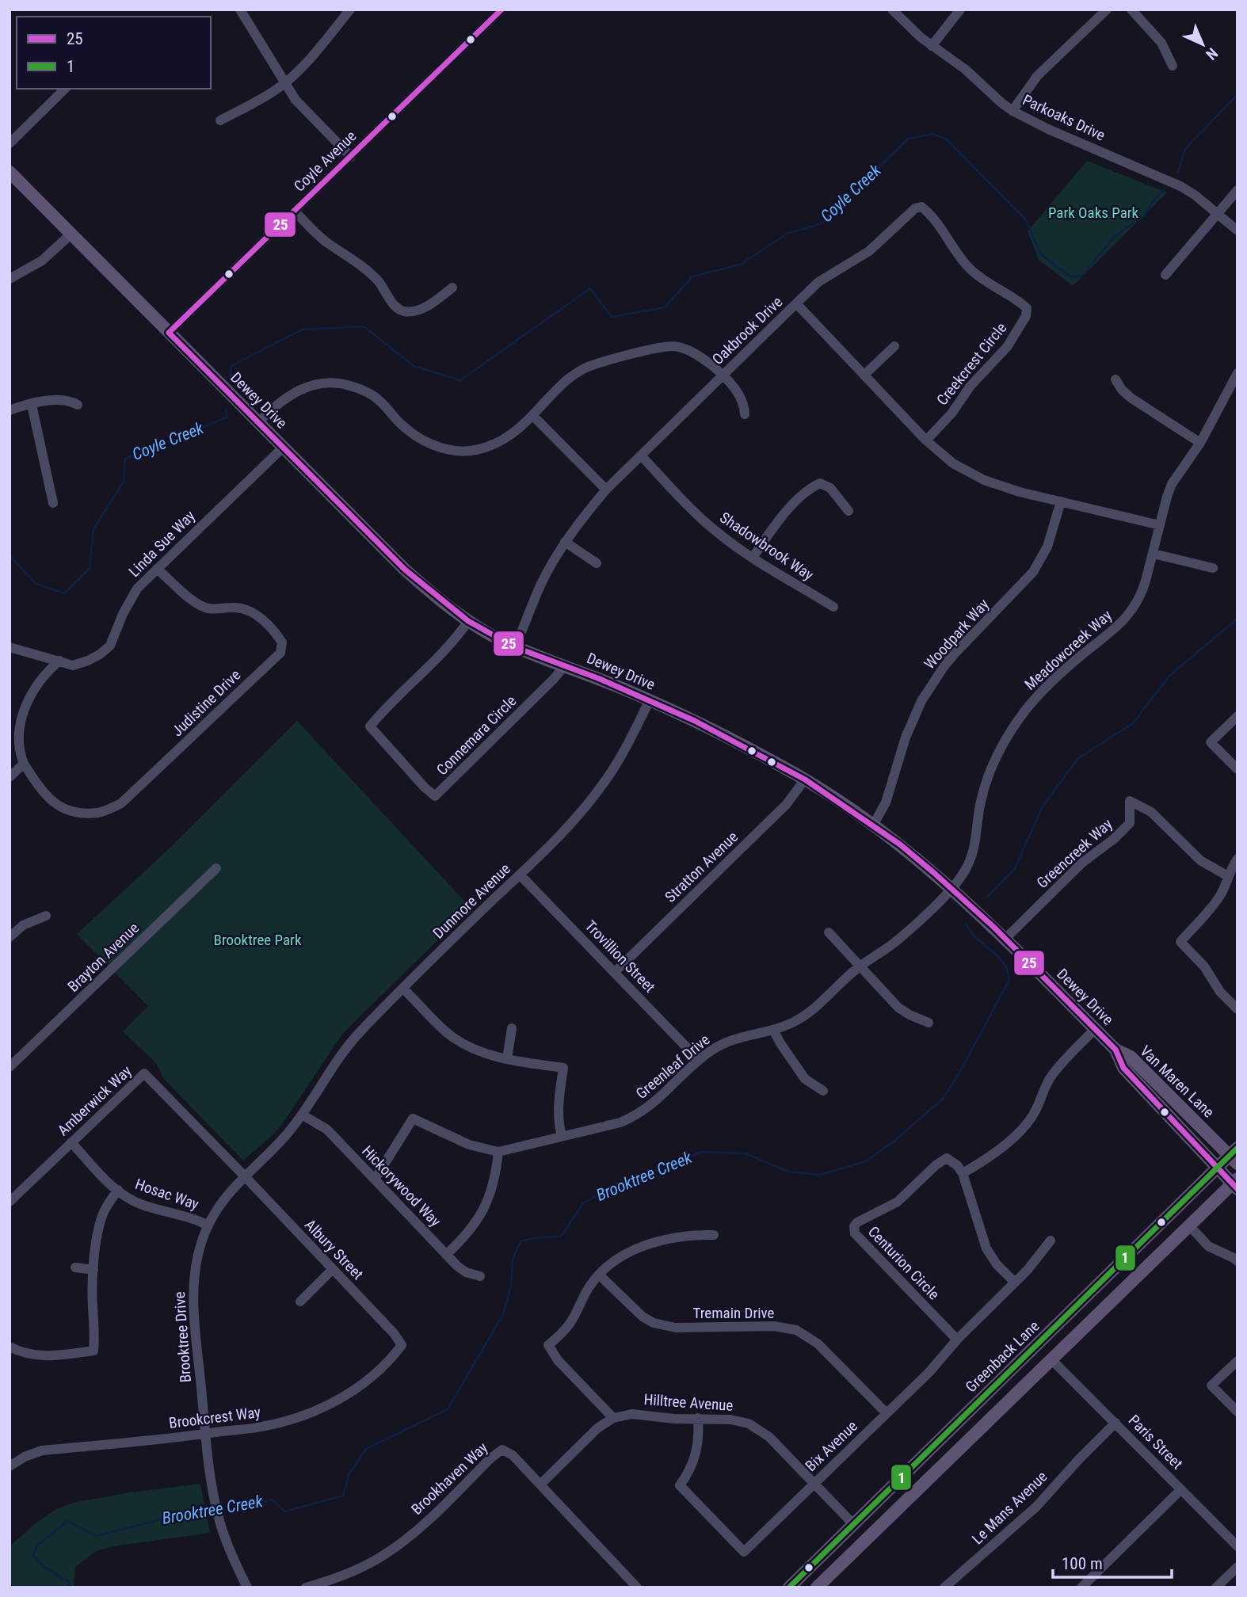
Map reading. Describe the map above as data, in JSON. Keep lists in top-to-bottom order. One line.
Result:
{"streets":{"main road":["Dewey Drive","Van Maren Lane","Greenback Lane"],"street":["Parkoaks Drive","Coyle Avenue","Oakbrook Drive","Creekcrest Circle","Linda Sue Way","Shadowbrook Way","Woodpark Way","Meadowcreek Way","Judistine Drive","Connemara Circle","Greencreek Way","Stratton Avenue","Dunmore Avenue","Trovillion Street","Brayton Avenue","Greenleaf Drive","Amberwick Way","Hickorywood Way","Hosac Way","Albury Street","Centurion Circle","Tremain Drive","Brooktree Drive","Hilltree Avenue","Brookcrest Way","Paris Street","Bix Avenue","Brookhaven Way","Le Mans Avenue"]},"crossings":[["Coyle Avenue","Dewey Drive"],["Oakbrook Drive","Creekcrest Circle"],["Oakbrook Drive","Dewey Drive"],["Oakbrook Drive","Shadowbrook Way"],["Oakbrook Drive","Woodpark Way"],["Oakbrook Drive","Meadowcreek Way"],["Dewey Drive","Linda Sue Way"],["Dewey Drive","Woodpark Way"],["Dewey Drive","Meadowcreek Way"],["Dewey Drive","Connemara Circle"],["Dewey Drive","Greencreek Way"],["Dewey Drive","Stratton Avenue"],["Dewey Drive","Dunmore Avenue"],["Dewey Drive","Greenleaf Drive"],["Dewey Drive","Van Maren Lane"],["Dewey Drive","Greenback Lane"],["Linda Sue Way","Judistine Drive"],["Meadowcreek Way","Greenleaf Drive"],["Stratton Avenue","Trovillion Street"],["Dunmore Avenue","Trovillion Street"],["Dunmore Avenue","Hickorywood Way"],["Dunmore Avenue","Brooktree Drive"],["Trovillion Street","Greenleaf Drive"],["Greenleaf Drive","Hickorywood Way"],["Van Maren Lane","Greenback Lane"],["Amberwick Way","Hosac Way"],["Amberwick Way","Albury Street"],["Amberwick Way","Brooktree Drive"],["Hickorywood Way","Brooktree Drive"],["Hosac Way","Brooktree Drive"],["Albury Street","Brooktree Drive"],["Albury Street","Brookcrest Way"],["Centurion Circle","Bix Avenue"],["Tremain Drive","Bix Avenue"],["Brooktree Drive","Brookcrest Way"],["Greenback Lane","Hilltree Avenue"],["Hilltree Avenue","Bix Avenue"],["Paris Street","Le Mans Avenue"]],"water":["Coyle Creek","Brooktree Creek"],"parks":["Park Oaks Park","Brooktree Park"],"lines":["transit line 25","transit line 1"],"legend":["25","1"],"scale_bar":"100 m","north":"bottom right"}
